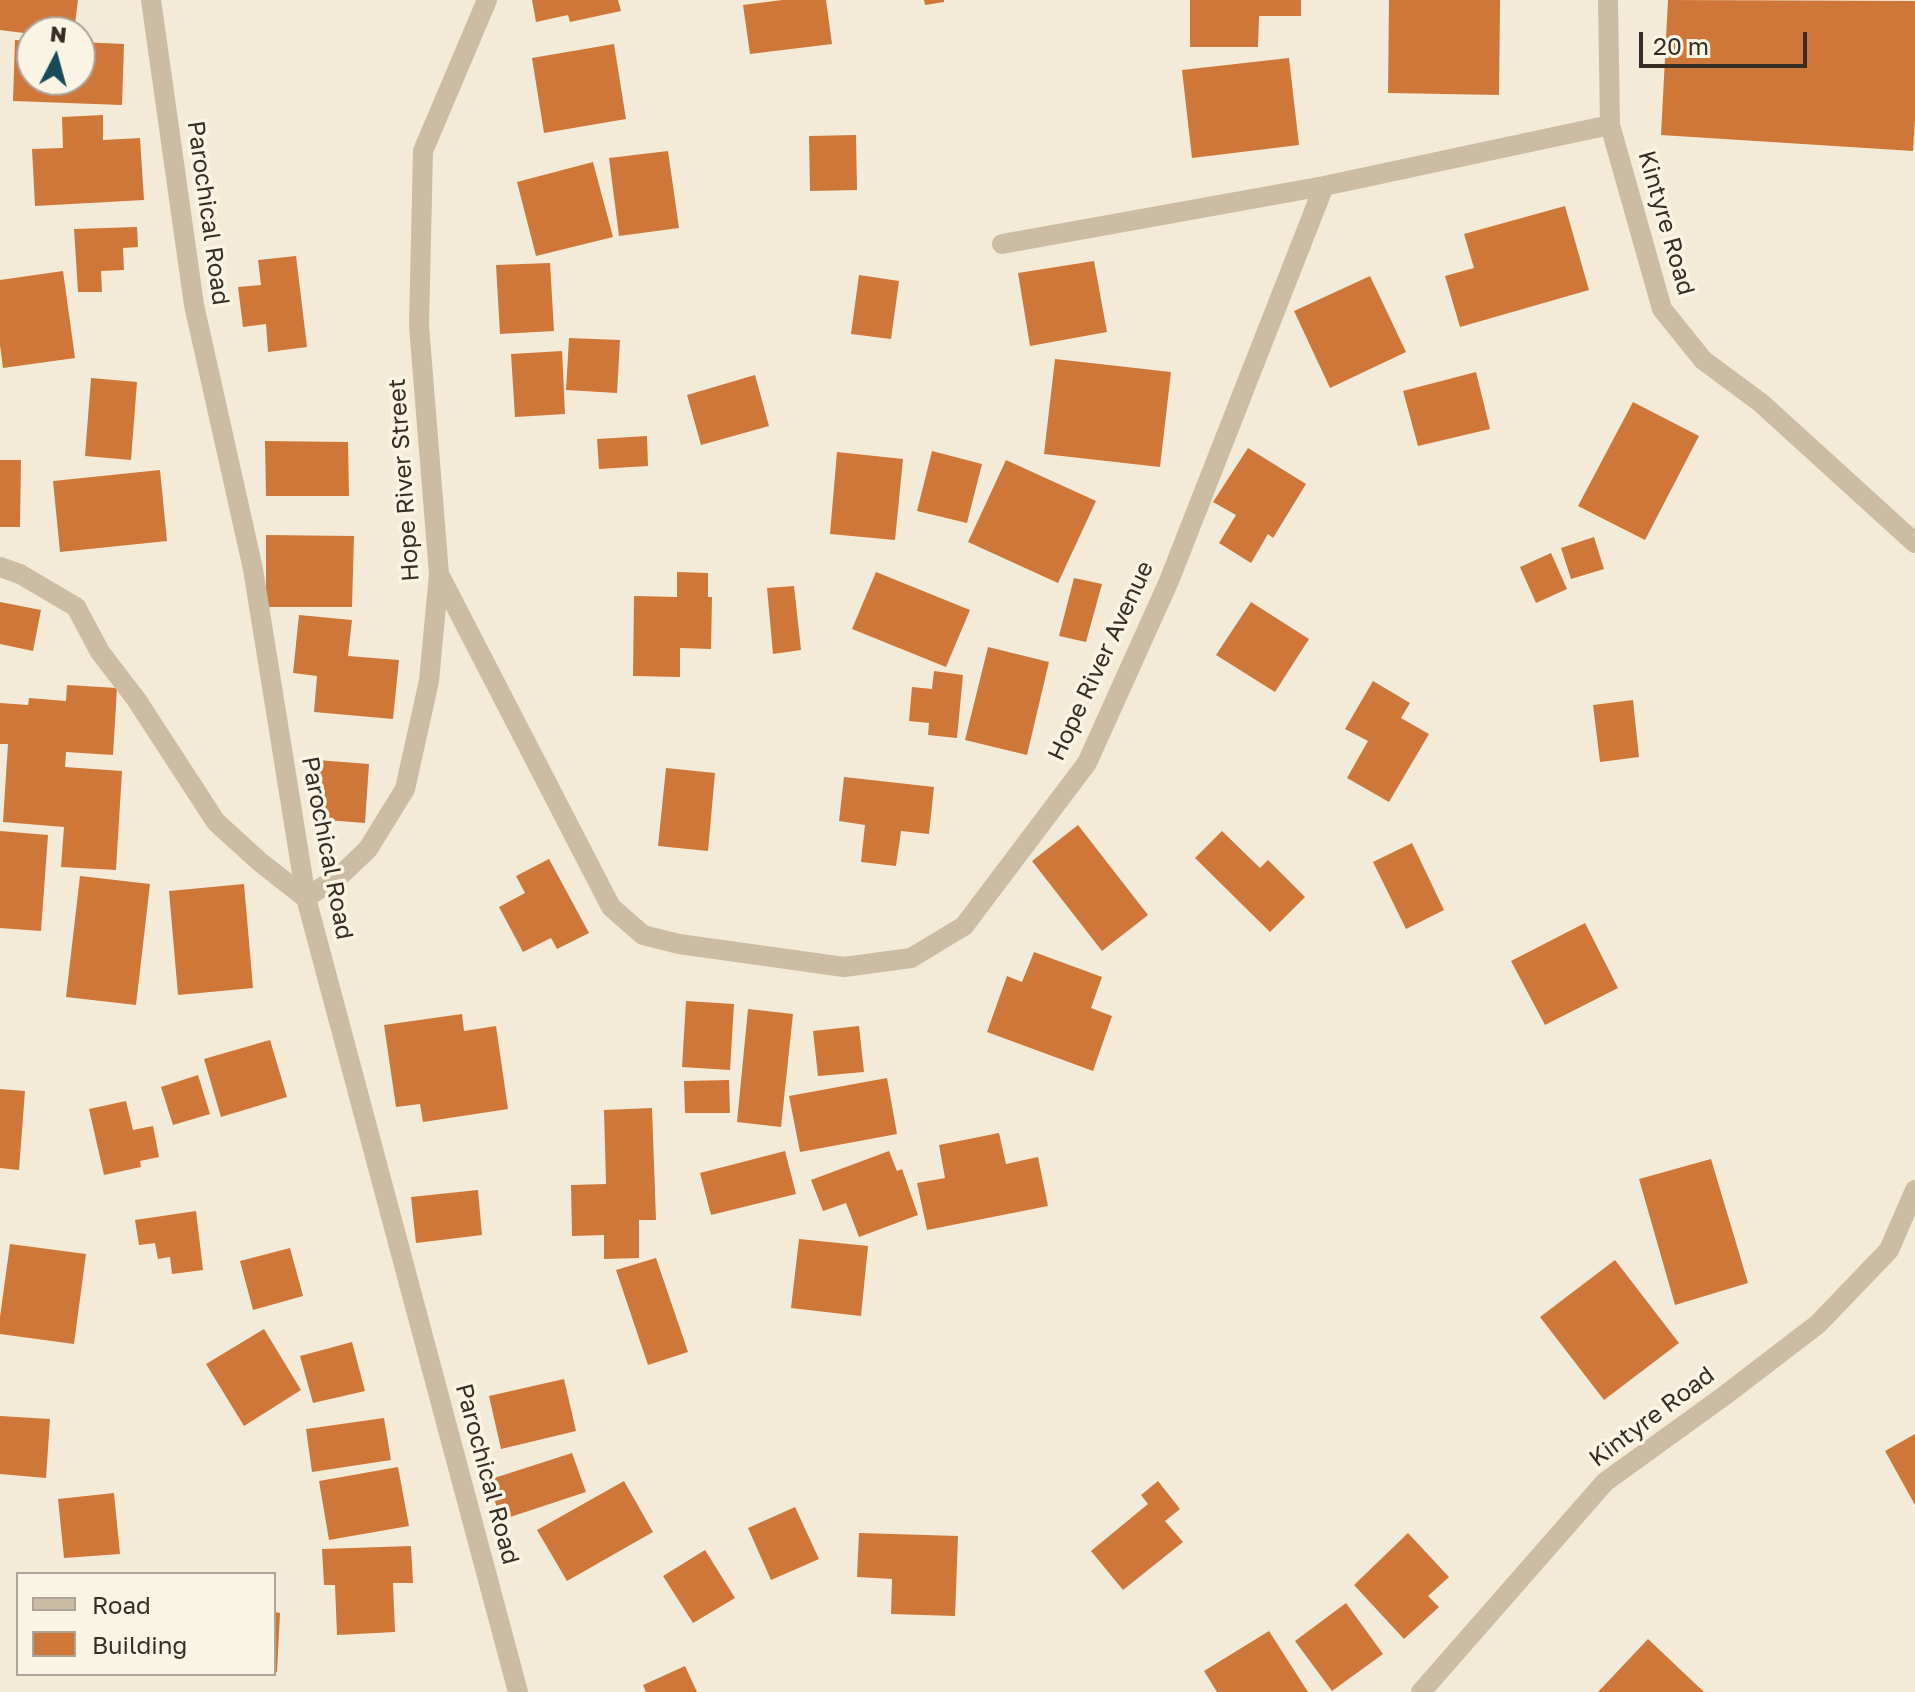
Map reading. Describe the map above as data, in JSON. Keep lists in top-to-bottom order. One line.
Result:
{"streets":{"street":["Parochical Road","Kintyre Road","Hope River Street","Hope River Avenue"]},"crossings":[["Parochical Road","Hope River Street"],["Hope River Street","Hope River Avenue"]],"legend":["Road","Building"],"scale_bar":"20 m","north":"top"}
